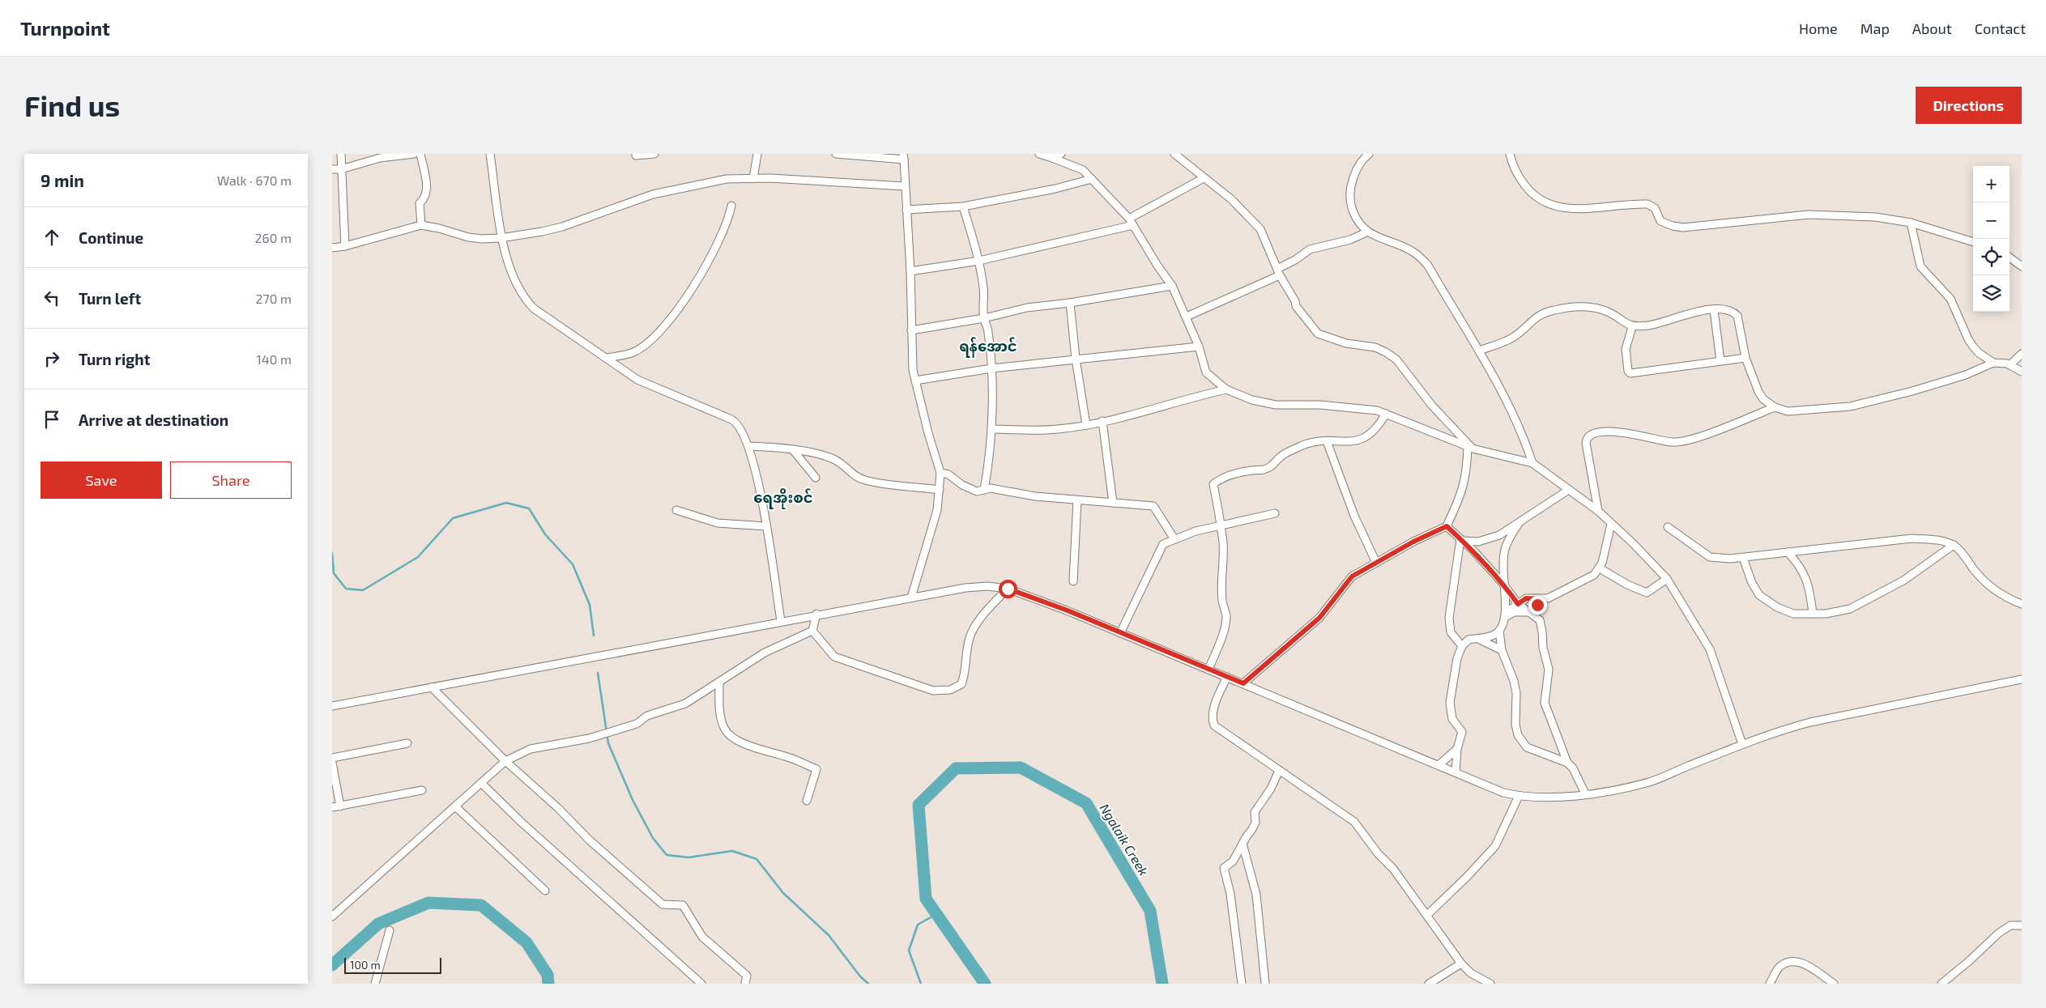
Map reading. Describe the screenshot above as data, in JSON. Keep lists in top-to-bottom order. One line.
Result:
{"districts":["ရန်အောင်","ရေအိုးစင်"],"water":["Ngalaik Creek"],"scale_bar":"100 m","page":{"header":"Turnpoint","nav":["Home","Map","About","Contact"],"buttons":["Directions",["Save","Share"]],"title":"Find us","heading":["9 min","Walk · 670 m"],"map_buttons":["+","−"],"list":[["Continue","260 m"],["Turn left","270 m"],["Turn right","140 m"],"Arrive at destination"],"scale":"100 m"}}
